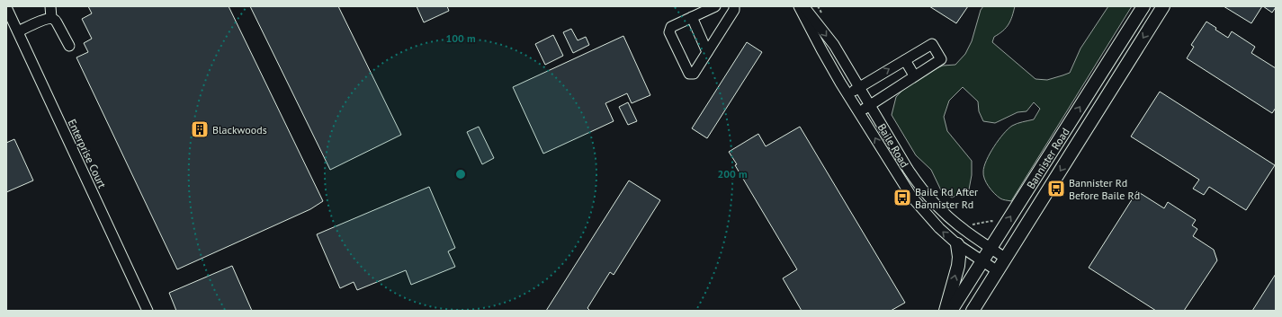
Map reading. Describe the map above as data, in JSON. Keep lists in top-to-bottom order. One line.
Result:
{"streets":{"main road":["Bannister Road"],"street":["Baile Road","Enterprise Court"]},"crossings":[["Baile Road","Bannister Road"]],"places":{"building":["Blackwoods"],"bus stop":["Bannister Rd Before Baile Rd","Baile Rd After Bannister Rd"]},"rings":["100 m","200 m"]}
